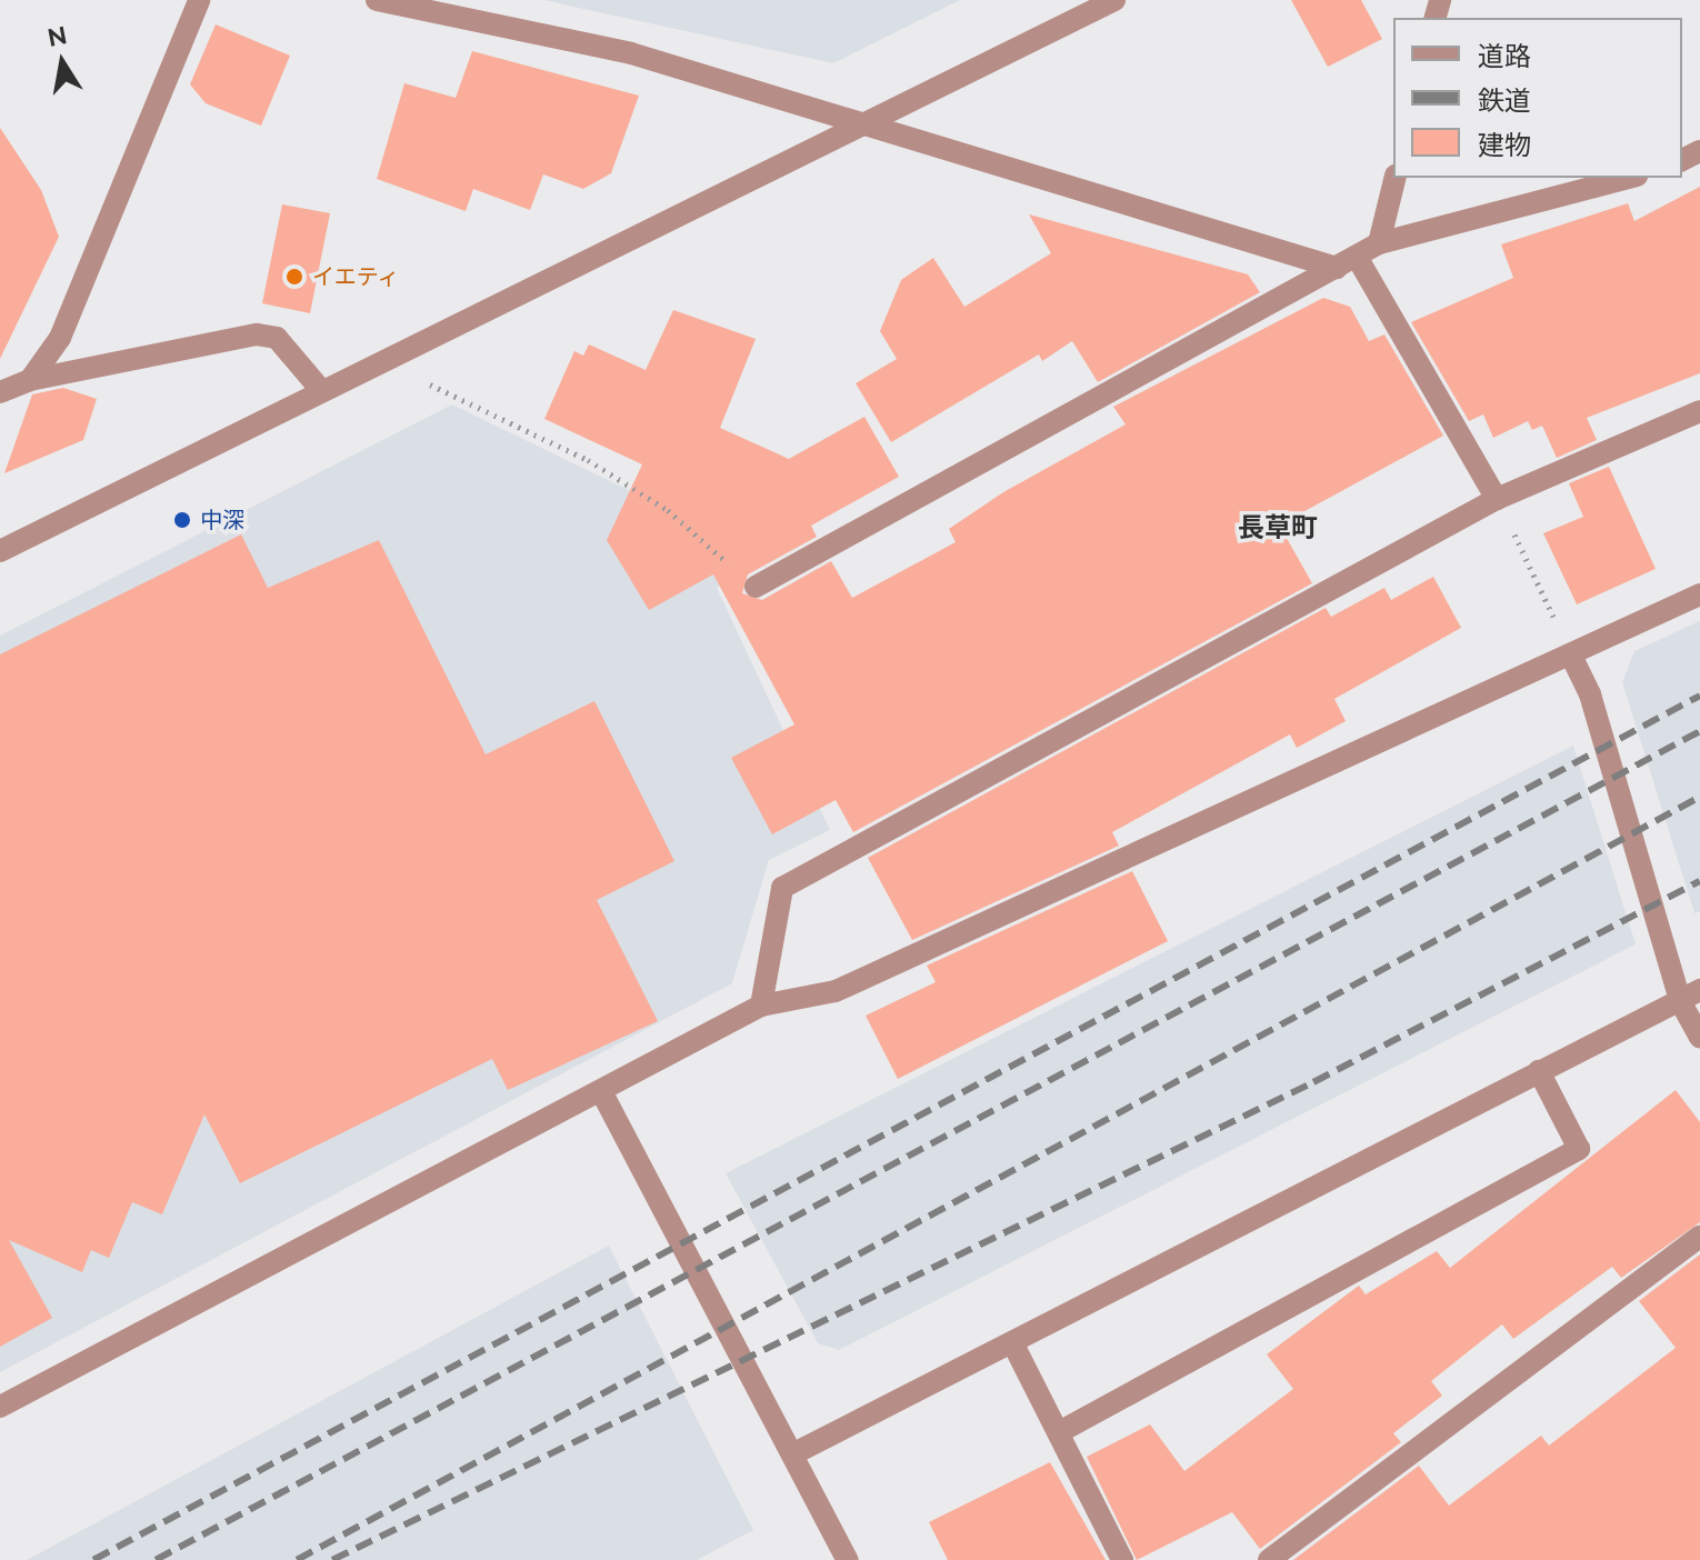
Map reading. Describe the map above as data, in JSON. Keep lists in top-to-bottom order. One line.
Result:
{"districts":["長草町"],"places":["イエティ","中深"],"legend":["道路","鉄道","建物"],"north":"top"}
